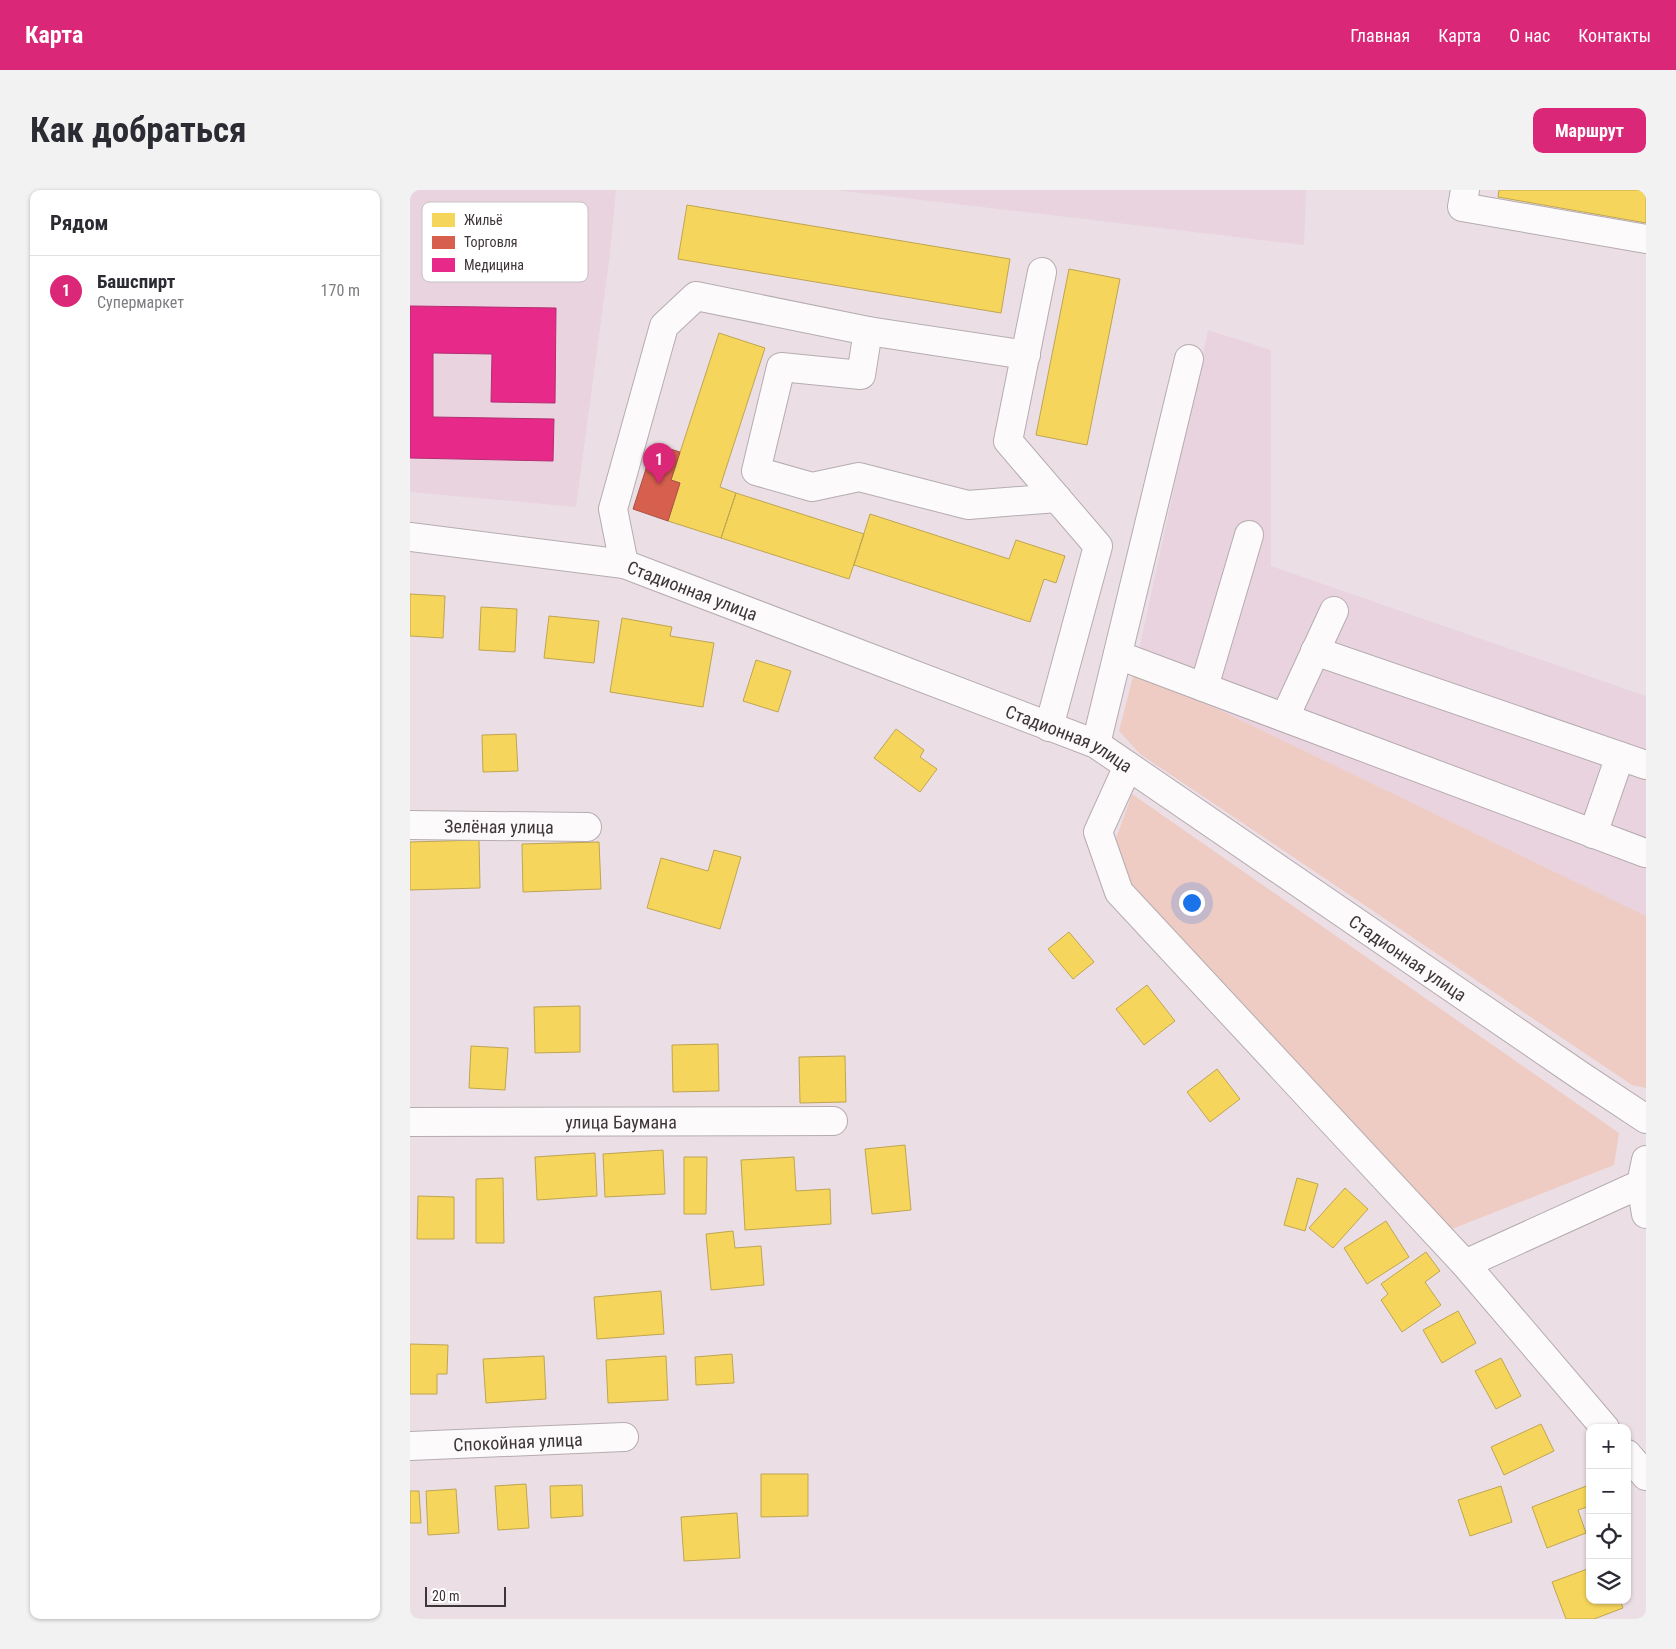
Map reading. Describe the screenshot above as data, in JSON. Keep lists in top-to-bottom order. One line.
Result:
{"streets":{"street":["Стадионная улица","Зелёная улица","улица Баумана","Спокойная улица"]},"legend":["Жильё","Торговля","Медицина"],"scale_bar":"20 m","page":{"header":"Карта","nav":["Главная","Карта","О нас","Контакты"],"buttons":"Маршрут","title":"Как добраться","heading":"Рядом","list":[{"mark":"1","name":"Башспирт","note":"Супермаркет","value":"170 m"}],"pins":"1","map_buttons":["+","−"],"scale":"20 m"}}
